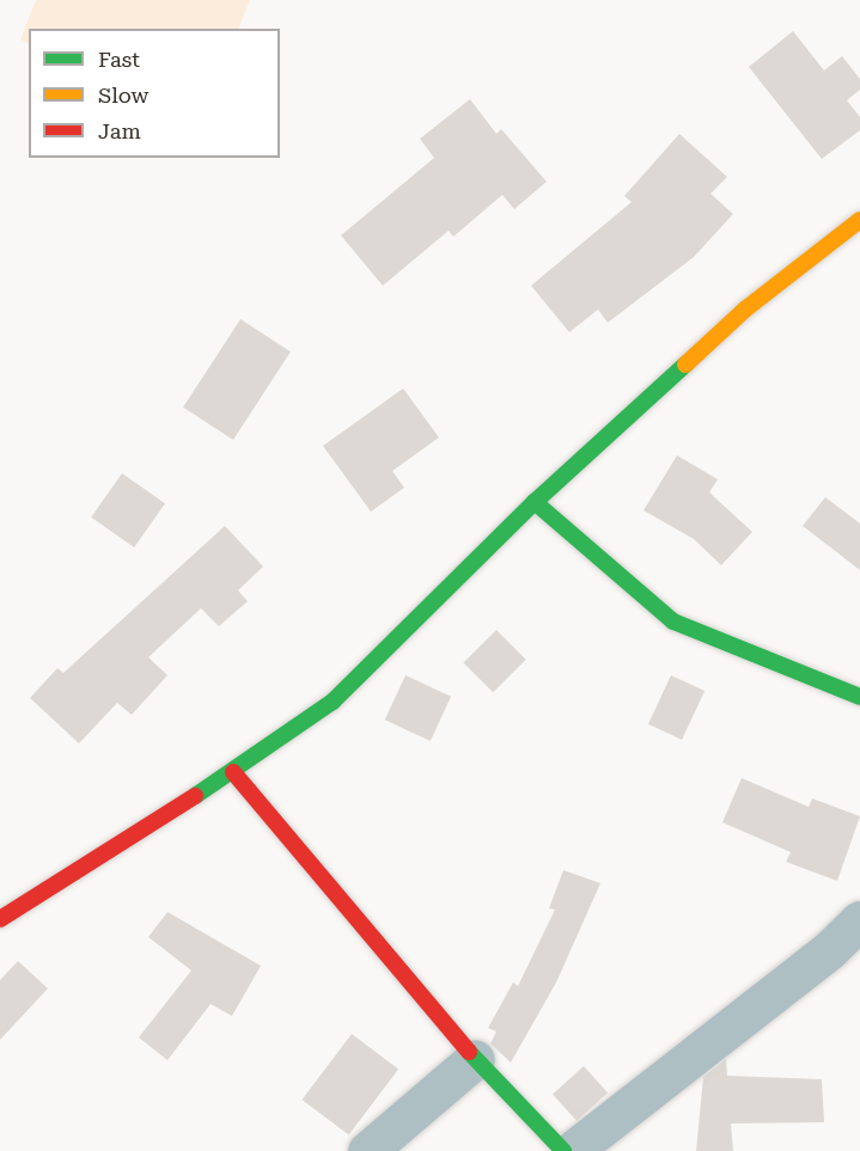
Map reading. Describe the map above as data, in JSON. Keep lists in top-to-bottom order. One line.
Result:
{"legend":["Fast","Slow","Jam"]}
